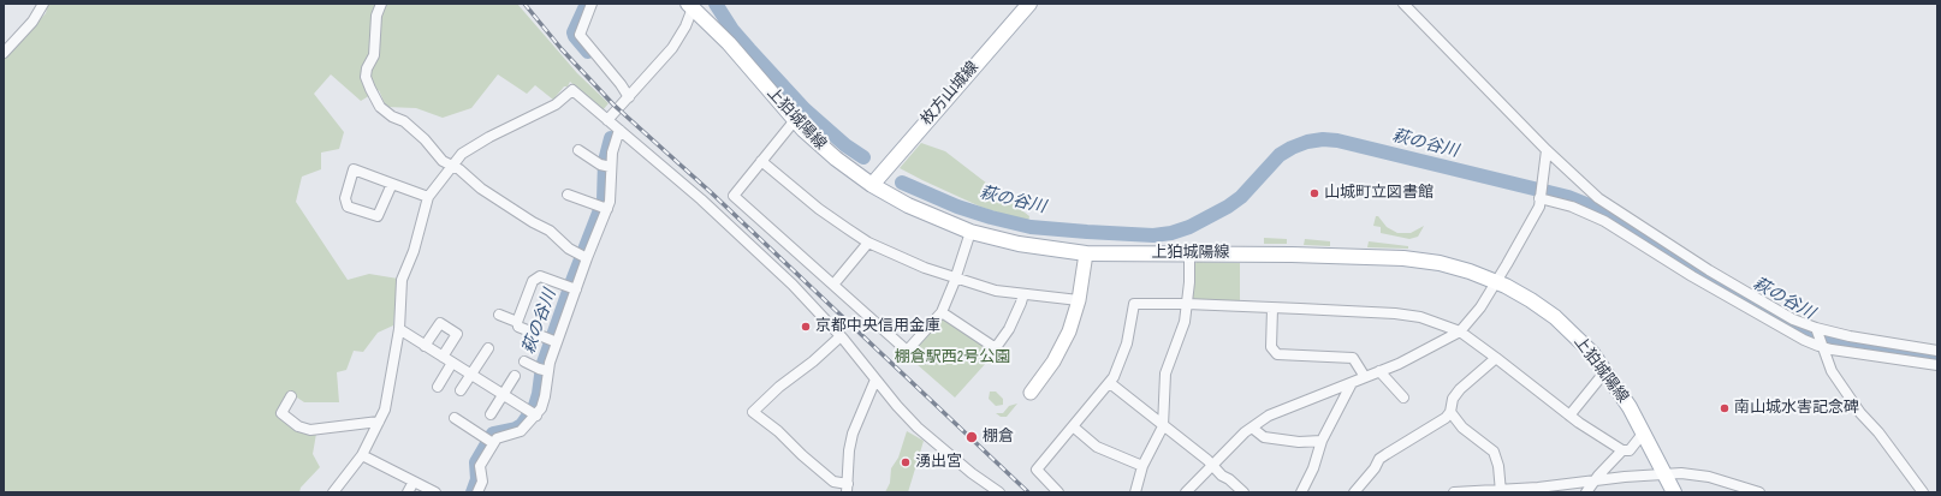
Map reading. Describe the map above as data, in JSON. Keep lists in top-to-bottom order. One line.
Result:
{"streets":{"main road":["枚方山城線","上狛城陽線"]},"crossings":[["枚方山城線","上狛城陽線"]],"water":["萩の谷川"],"parks":["棚倉駅西2号公園"],"places":["山城町立図書館","京都中央信用金庫","南山城水害記念碑","棚倉","湧出宮"]}
